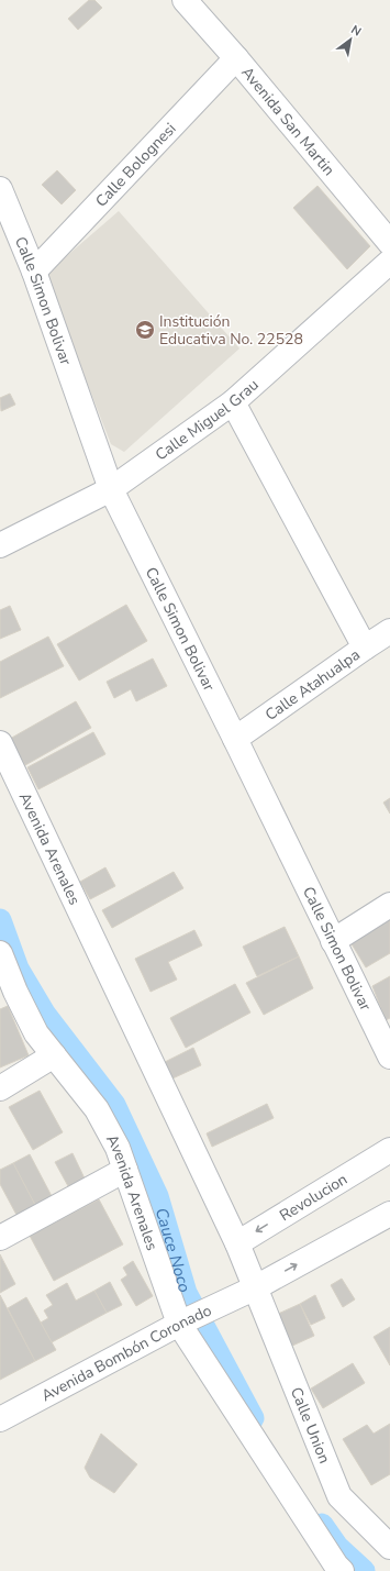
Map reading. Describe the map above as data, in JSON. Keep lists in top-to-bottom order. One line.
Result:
{"streets":{"street":["Avenida San Martin","Calle Bolognesi","Calle Simon Bolivar","Calle Miguel Grau","Calle Atahualpa","Avenida Arenales","Revolucion","Avenida Bombón Coronado","Calle Union"]},"crossings":[["Avenida San Martin","Calle Bolognesi"],["Calle Bolognesi","Calle Simon Bolivar"],["Calle Simon Bolivar","Calle Miguel Grau"],["Calle Simon Bolivar","Calle Atahualpa"],["Avenida Arenales","Revolucion"],["Avenida Arenales","Avenida Bombón Coronado"],["Avenida Arenales","Calle Union"],["Avenida Bombón Coronado","Calle Union"]],"water":["Cauce Noco"],"places":{"school or university":["Institución Educativa No. 22528"]},"north":"top right"}
